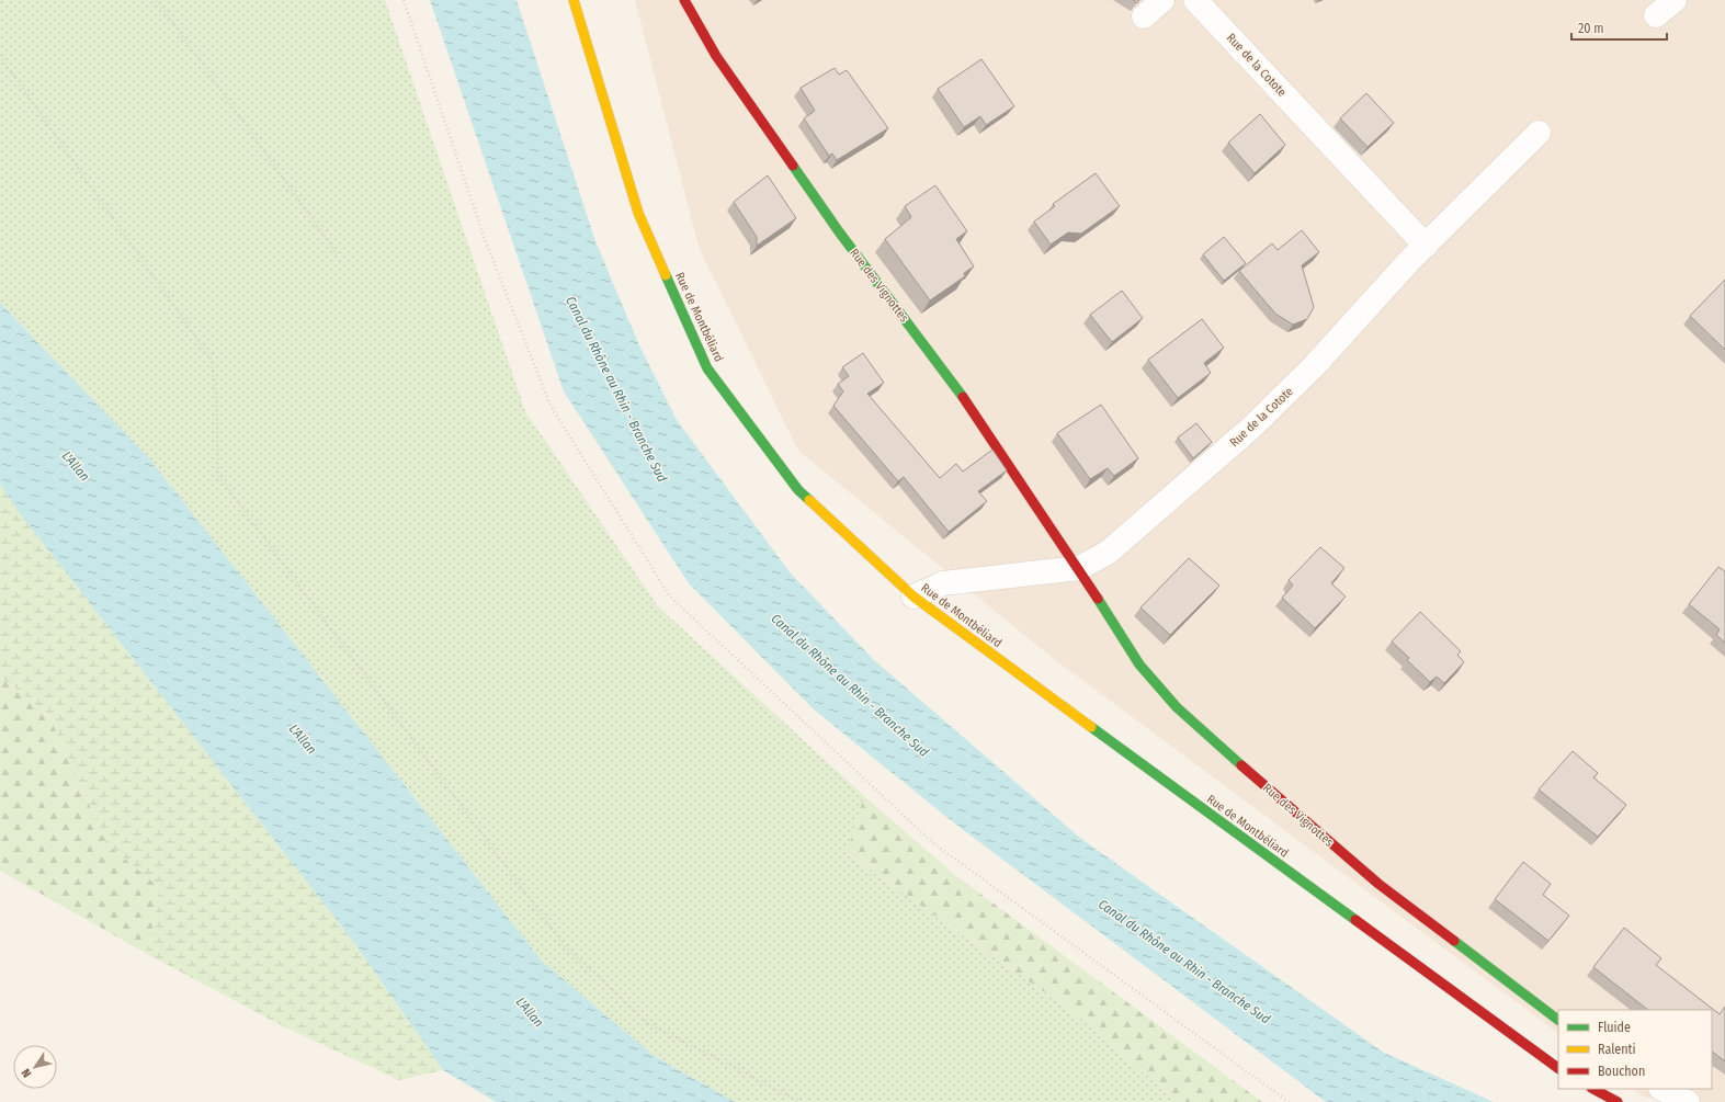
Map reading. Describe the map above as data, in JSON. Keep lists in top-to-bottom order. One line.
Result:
{"streets":{"main road":["Rue des Vignottes","Rue de Montbéliard"],"street":["Rue de la Cotote"]},"crossings":[["Rue de la Cotote","Rue des Vignottes"]],"water":["Canal du Rhône au Rhin - Branche Sud","L'Allan"],"legend":["Fluide","Ralenti","Bouchon"],"scale_bar":"20 m","north":"bottom left"}
